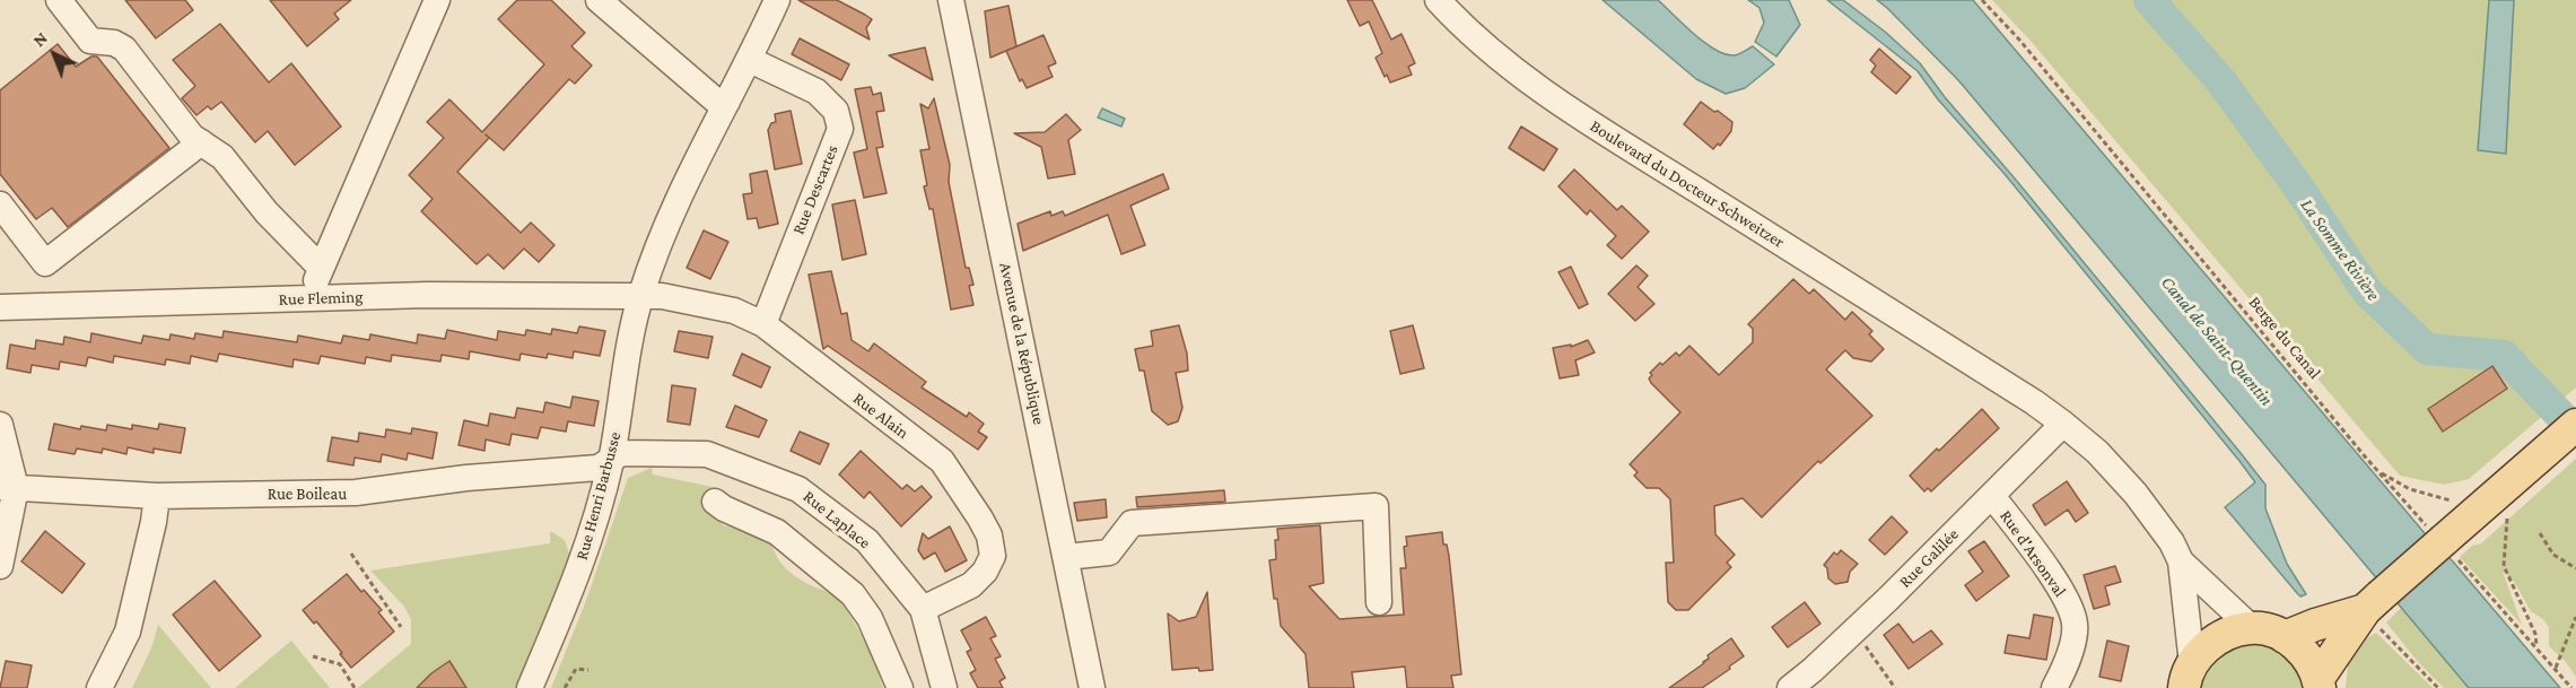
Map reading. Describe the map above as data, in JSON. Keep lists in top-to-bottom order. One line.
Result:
{"streets":{"street":["Boulevard du Docteur Schweitzer","Rue Descartes","Rue Fleming","Avenue de la République","Rue Alain","Rue Boileau","Rue Henri Barbusse","Rue Laplace","Rue d'Arsonval","Rue Galilée"],"path":["Berge du Canal"]},"crossings":[["Boulevard du Docteur Schweitzer","Rue Galilée"],["Rue Descartes","Rue Alain"],["Rue Descartes","Rue Henri Barbusse"],["Rue Fleming","Rue Alain"],["Rue Fleming","Rue Henri Barbusse"],["Rue Alain","Rue Henri Barbusse"],["Rue Alain","Rue Laplace"],["Rue Boileau","Rue Henri Barbusse"],["Rue Boileau","Rue Laplace"],["Rue Henri Barbusse","Rue Laplace"],["Rue d'Arsonval","Rue Galilée"]],"water":["La Somme Rivière","Canal de Saint-Quentin"],"north":"top left"}
